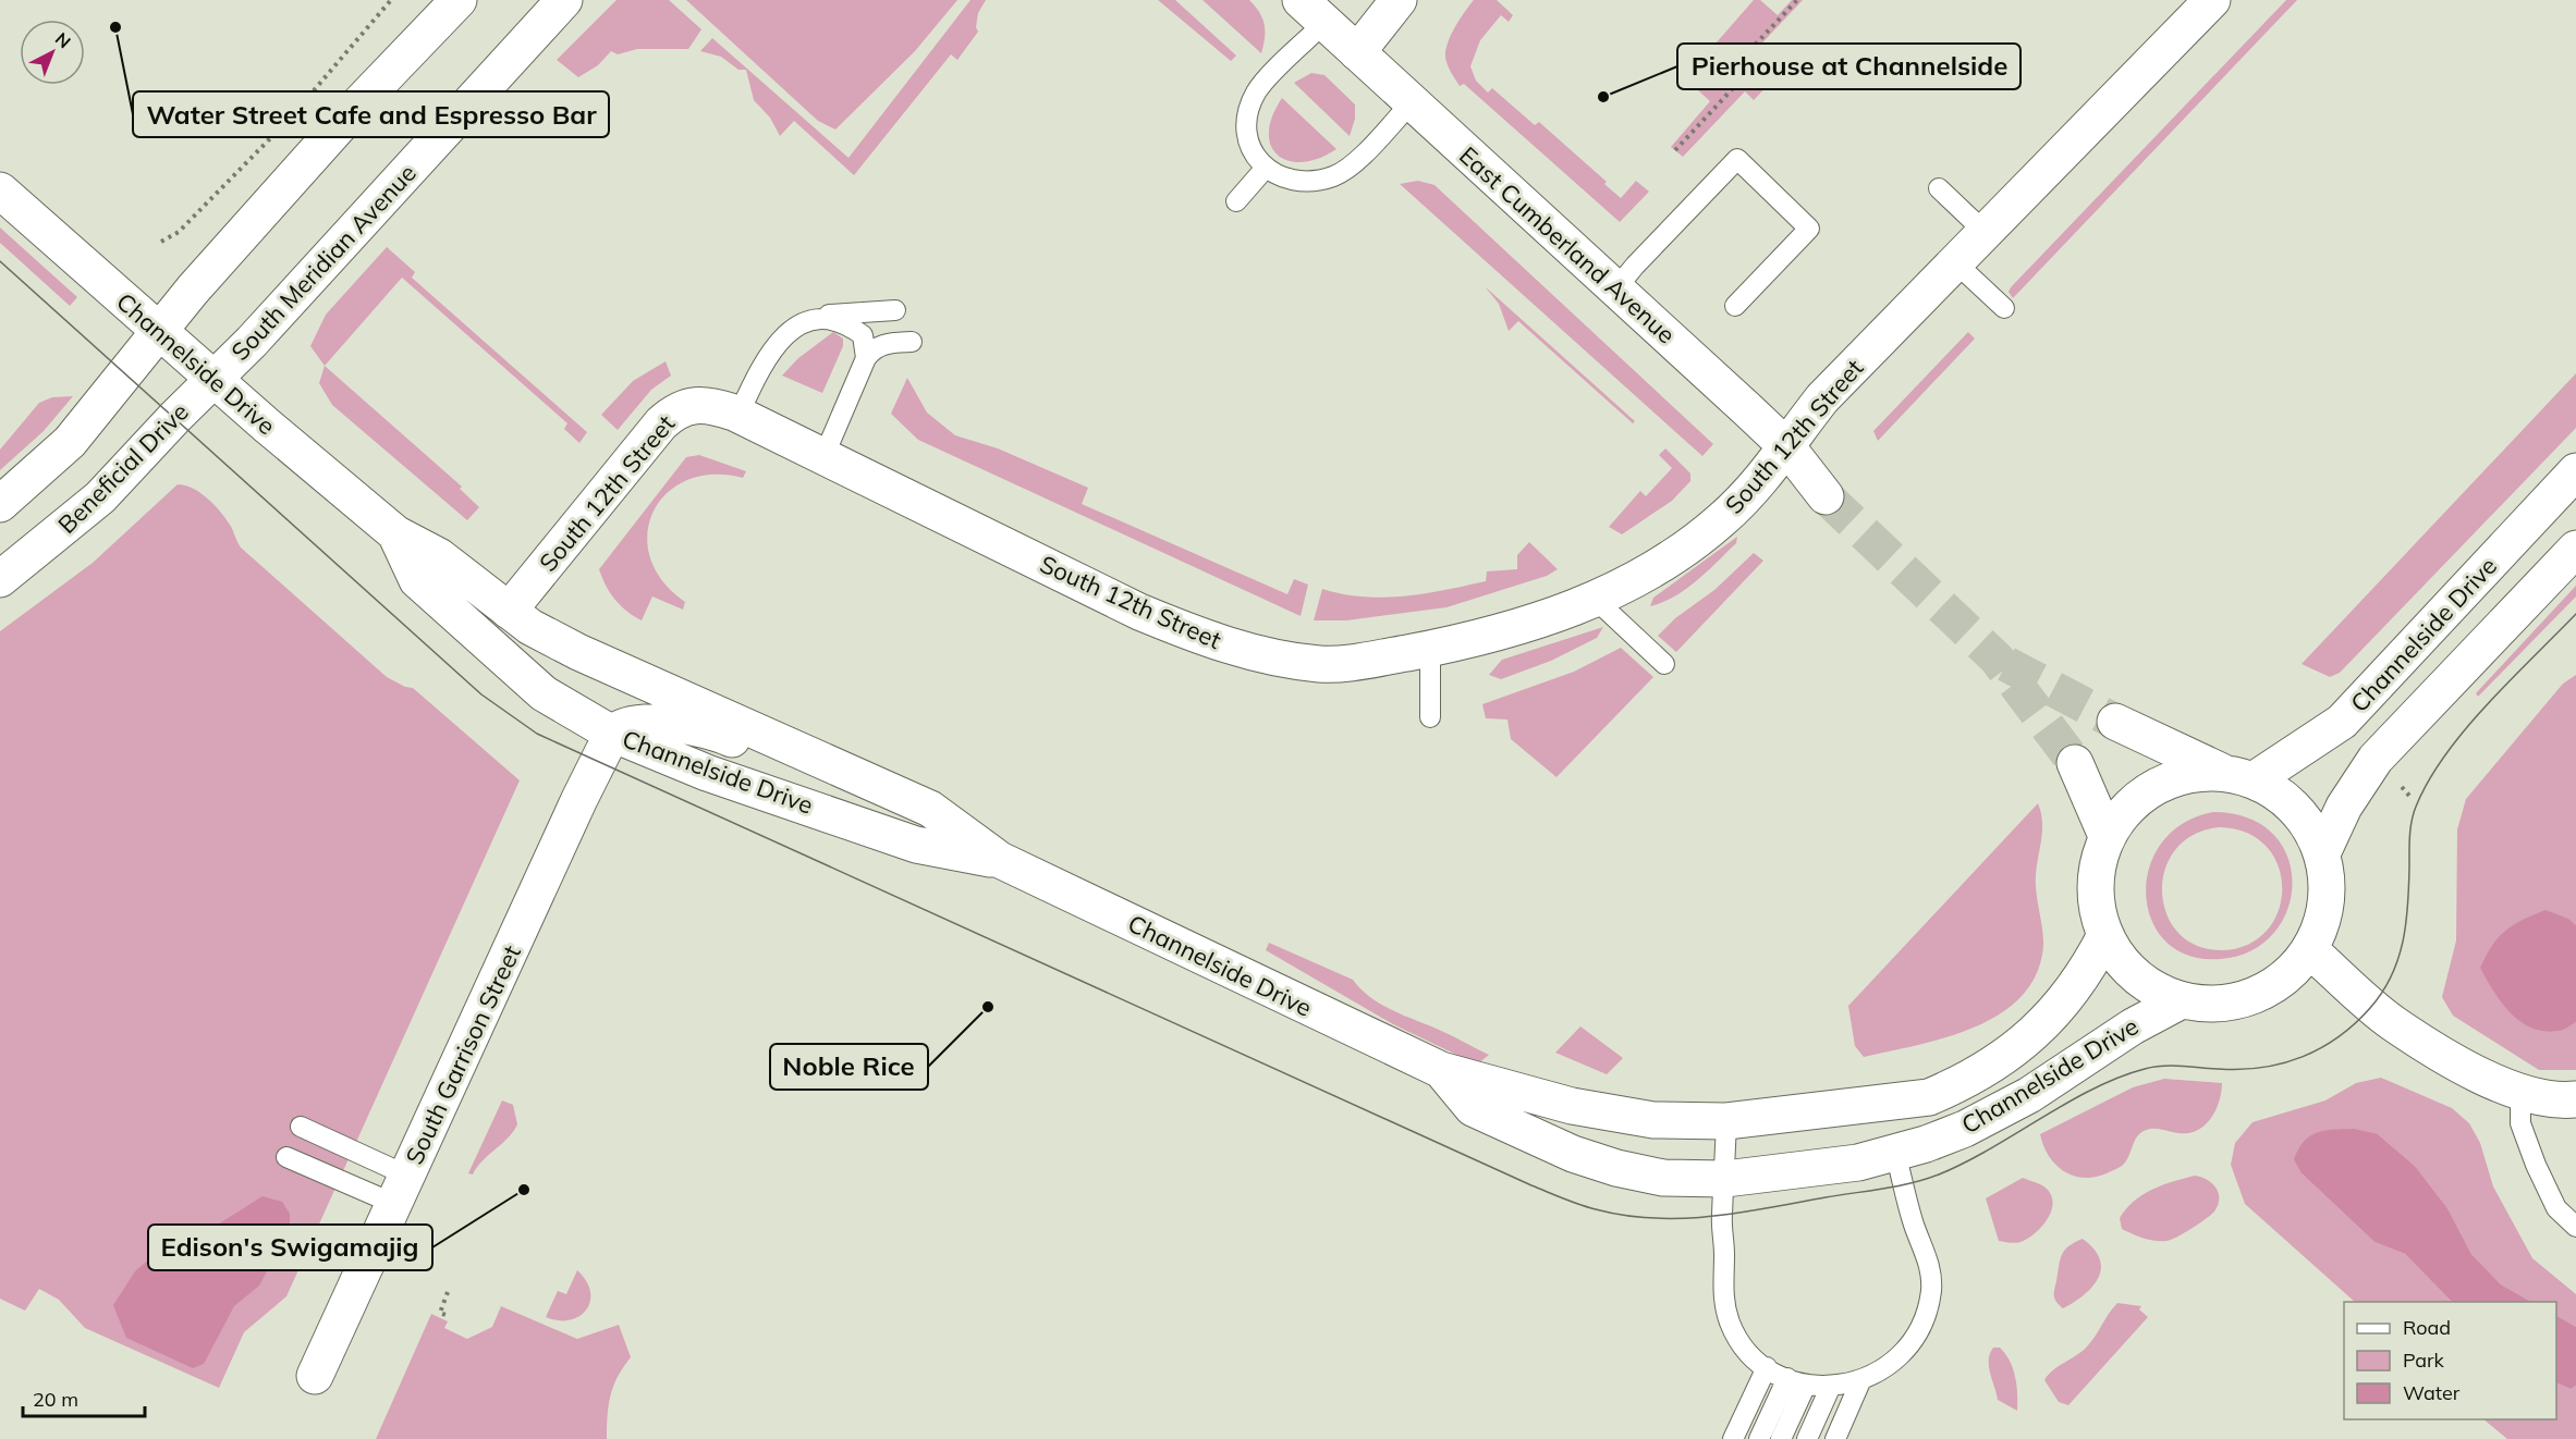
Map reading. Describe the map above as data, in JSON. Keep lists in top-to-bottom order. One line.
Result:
{"streets":{"main road":["East Cumberland Avenue","South Meridian Avenue","Channelside Drive","South 12th Street","Beneficial Drive","South Garrison Street"]},"crossings":[["East Cumberland Avenue","South 12th Street"],["South Meridian Avenue","Channelside Drive"],["South Meridian Avenue","Beneficial Drive"],["Channelside Drive","South 12th Street"],["Channelside Drive","Beneficial Drive"],["Channelside Drive","South Garrison Street"]],"places":["Water Street Cafe and Espresso Bar","Pierhouse at Channelside","Noble Rice","Edison's Swigamajig"],"legend":["Road","Park","Water"],"scale_bar":"20 m","north":"top right"}
